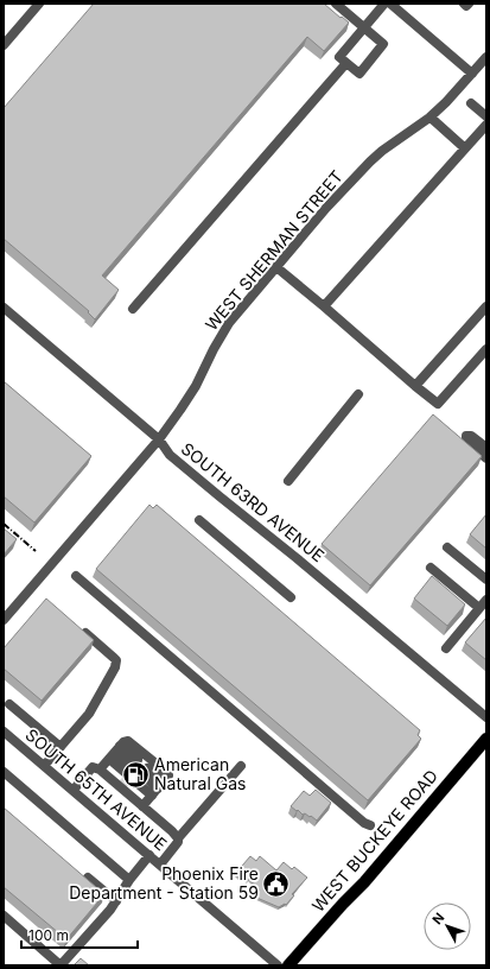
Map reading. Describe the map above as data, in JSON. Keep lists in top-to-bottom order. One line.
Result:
{"streets":{"main road":["WEST BUCKEYE ROAD"],"street":["WEST SHERMAN STREET","SOUTH 63RD AVENUE","SOUTH 65TH AVENUE"]},"crossings":[["WEST SHERMAN STREET","SOUTH 63RD AVENUE"]],"places":{"fuel station":["American Natural Gas"],"public building":["Phoenix Fire Department - Station 59"]},"scale_bar":"100 m","north":"top left"}
